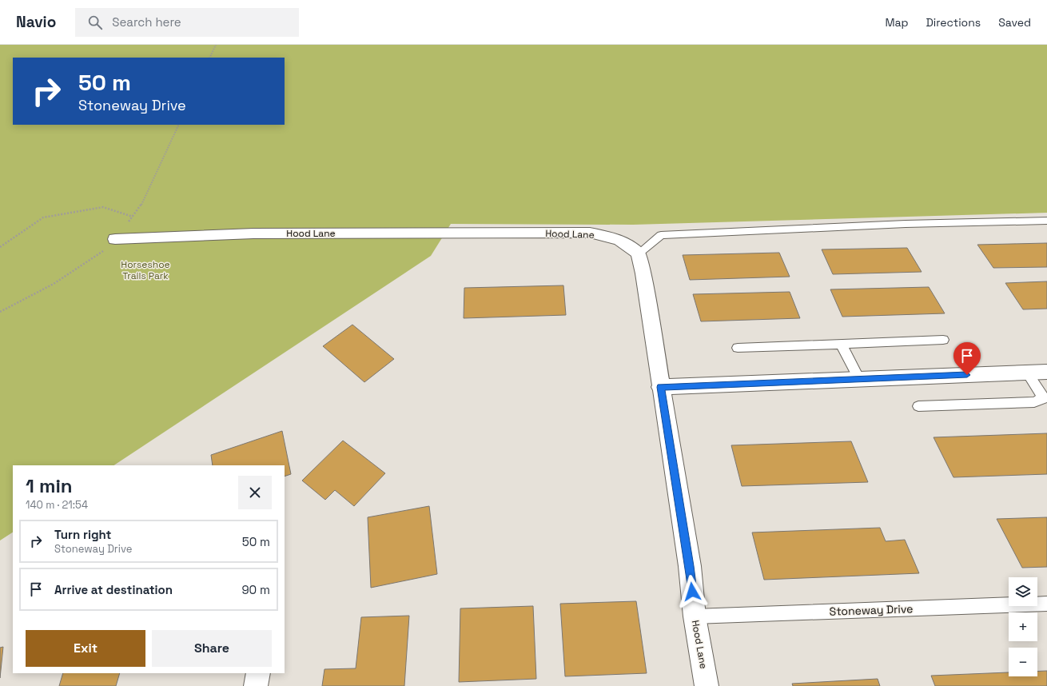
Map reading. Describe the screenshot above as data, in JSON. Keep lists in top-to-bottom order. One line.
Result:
{"streets":{"street":["Hood Lane"],"lane":["Stoneway Drive"]},"crossings":[["Hood Lane","Stoneway Drive"]],"parks":["Horseshoe Trails Park"],"page":{"header":"Navio","search":"Search here","nav":["Map","Directions","Saved"],"turn":["50 m","Stoneway Drive"],"heading":["1 min","140 m · 21:54"],"list":[{"name":"Turn right","note":"Stoneway Drive","value":"50 m"},{"name":"Arrive at destination","value":"90 m"}],"map_buttons":["+","−"],"buttons":["Exit","Share"]}}
